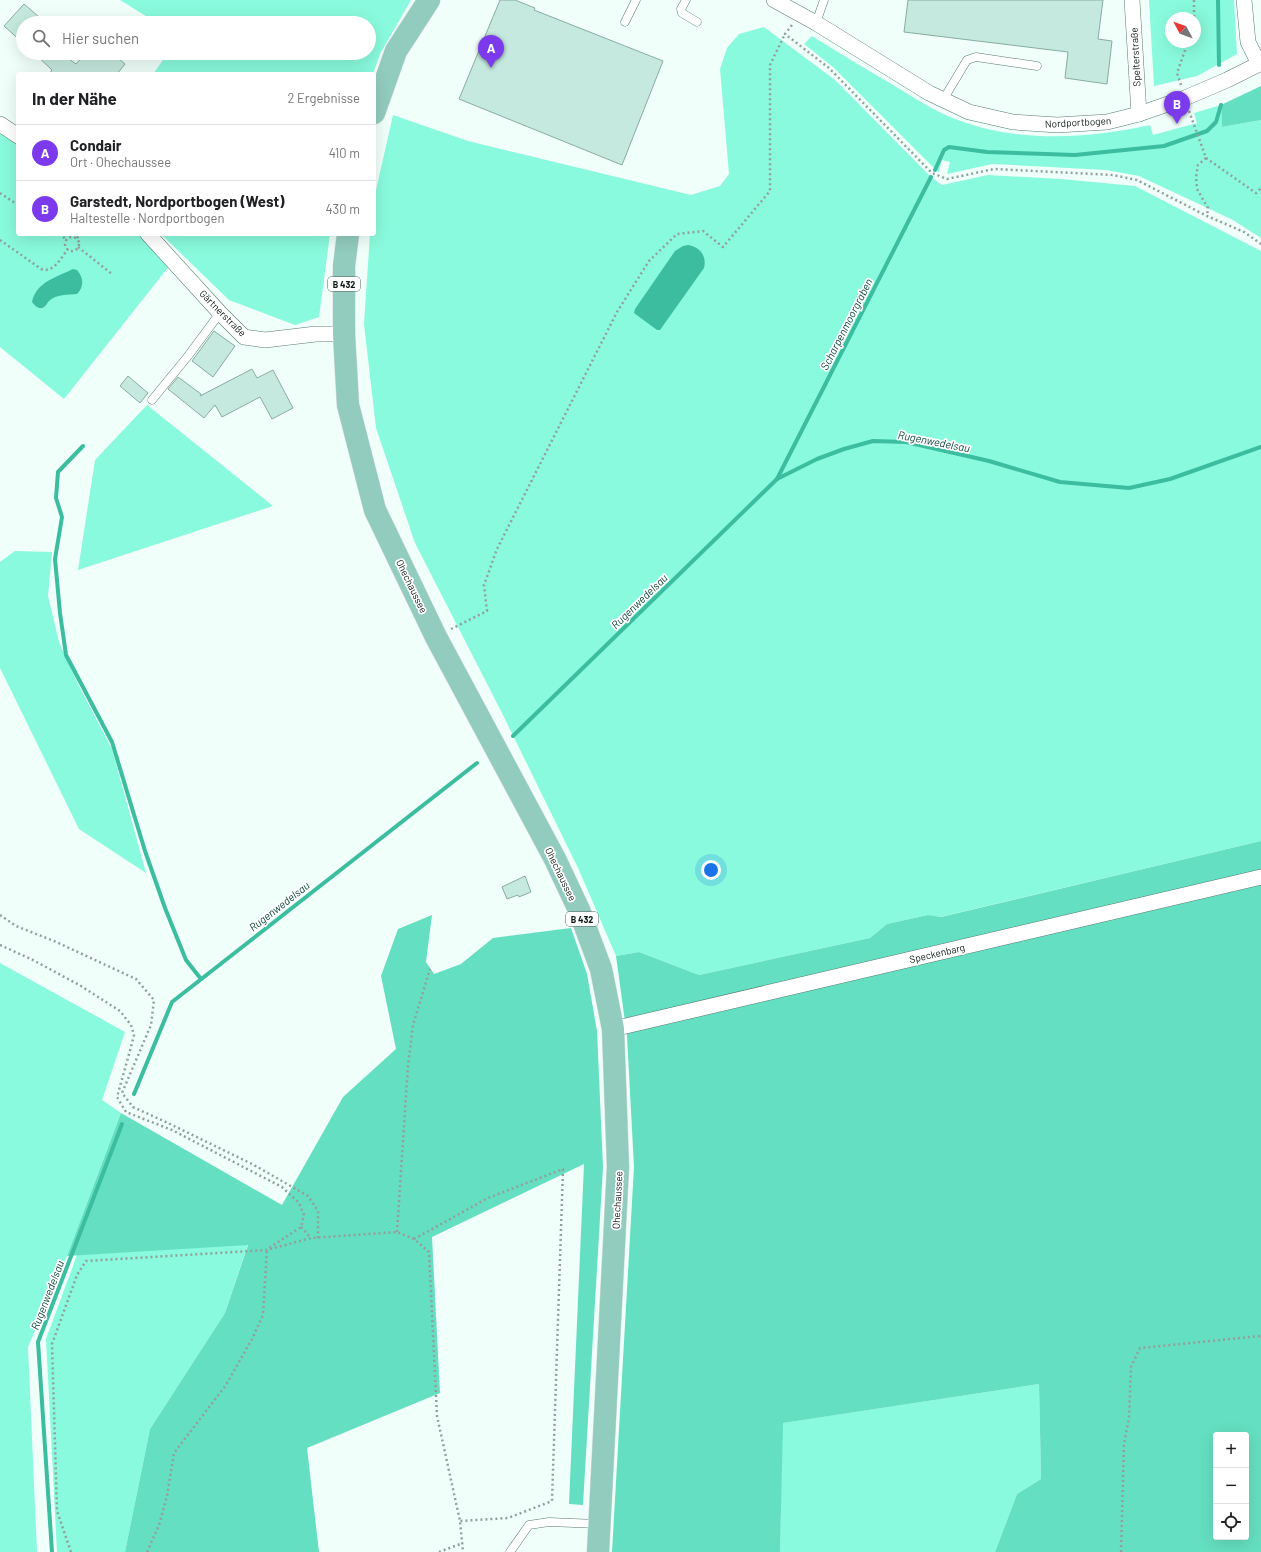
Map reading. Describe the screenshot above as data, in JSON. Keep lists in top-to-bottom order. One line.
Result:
{"streets":{"main road":["B 432","Ohechaussee"],"street":["Spelterstraße","Nordportbogen","Gärtnerstraße","Speckenbarg"]},"crossings":[["Spelterstraße","Nordportbogen"],["Gärtnerstraße","Ohechaussee"],["Ohechaussee","Speckenbarg"]],"water":["Scharpenmoorgraben","Rugenwedelsau"],"north":"top left","page":{"search":"Hier suchen","pins":["A","B"],"heading":["In der Nähe","2 Ergebnisse"],"list":[{"mark":"A","name":"Condair","note":"Ort · Ohechaussee","value":"410 m"},{"mark":"B","name":"Garstedt, Nordportbogen (West)","note":"Haltestelle · Nordportbogen","value":"430 m"}],"map_buttons":["+","−"]}}
